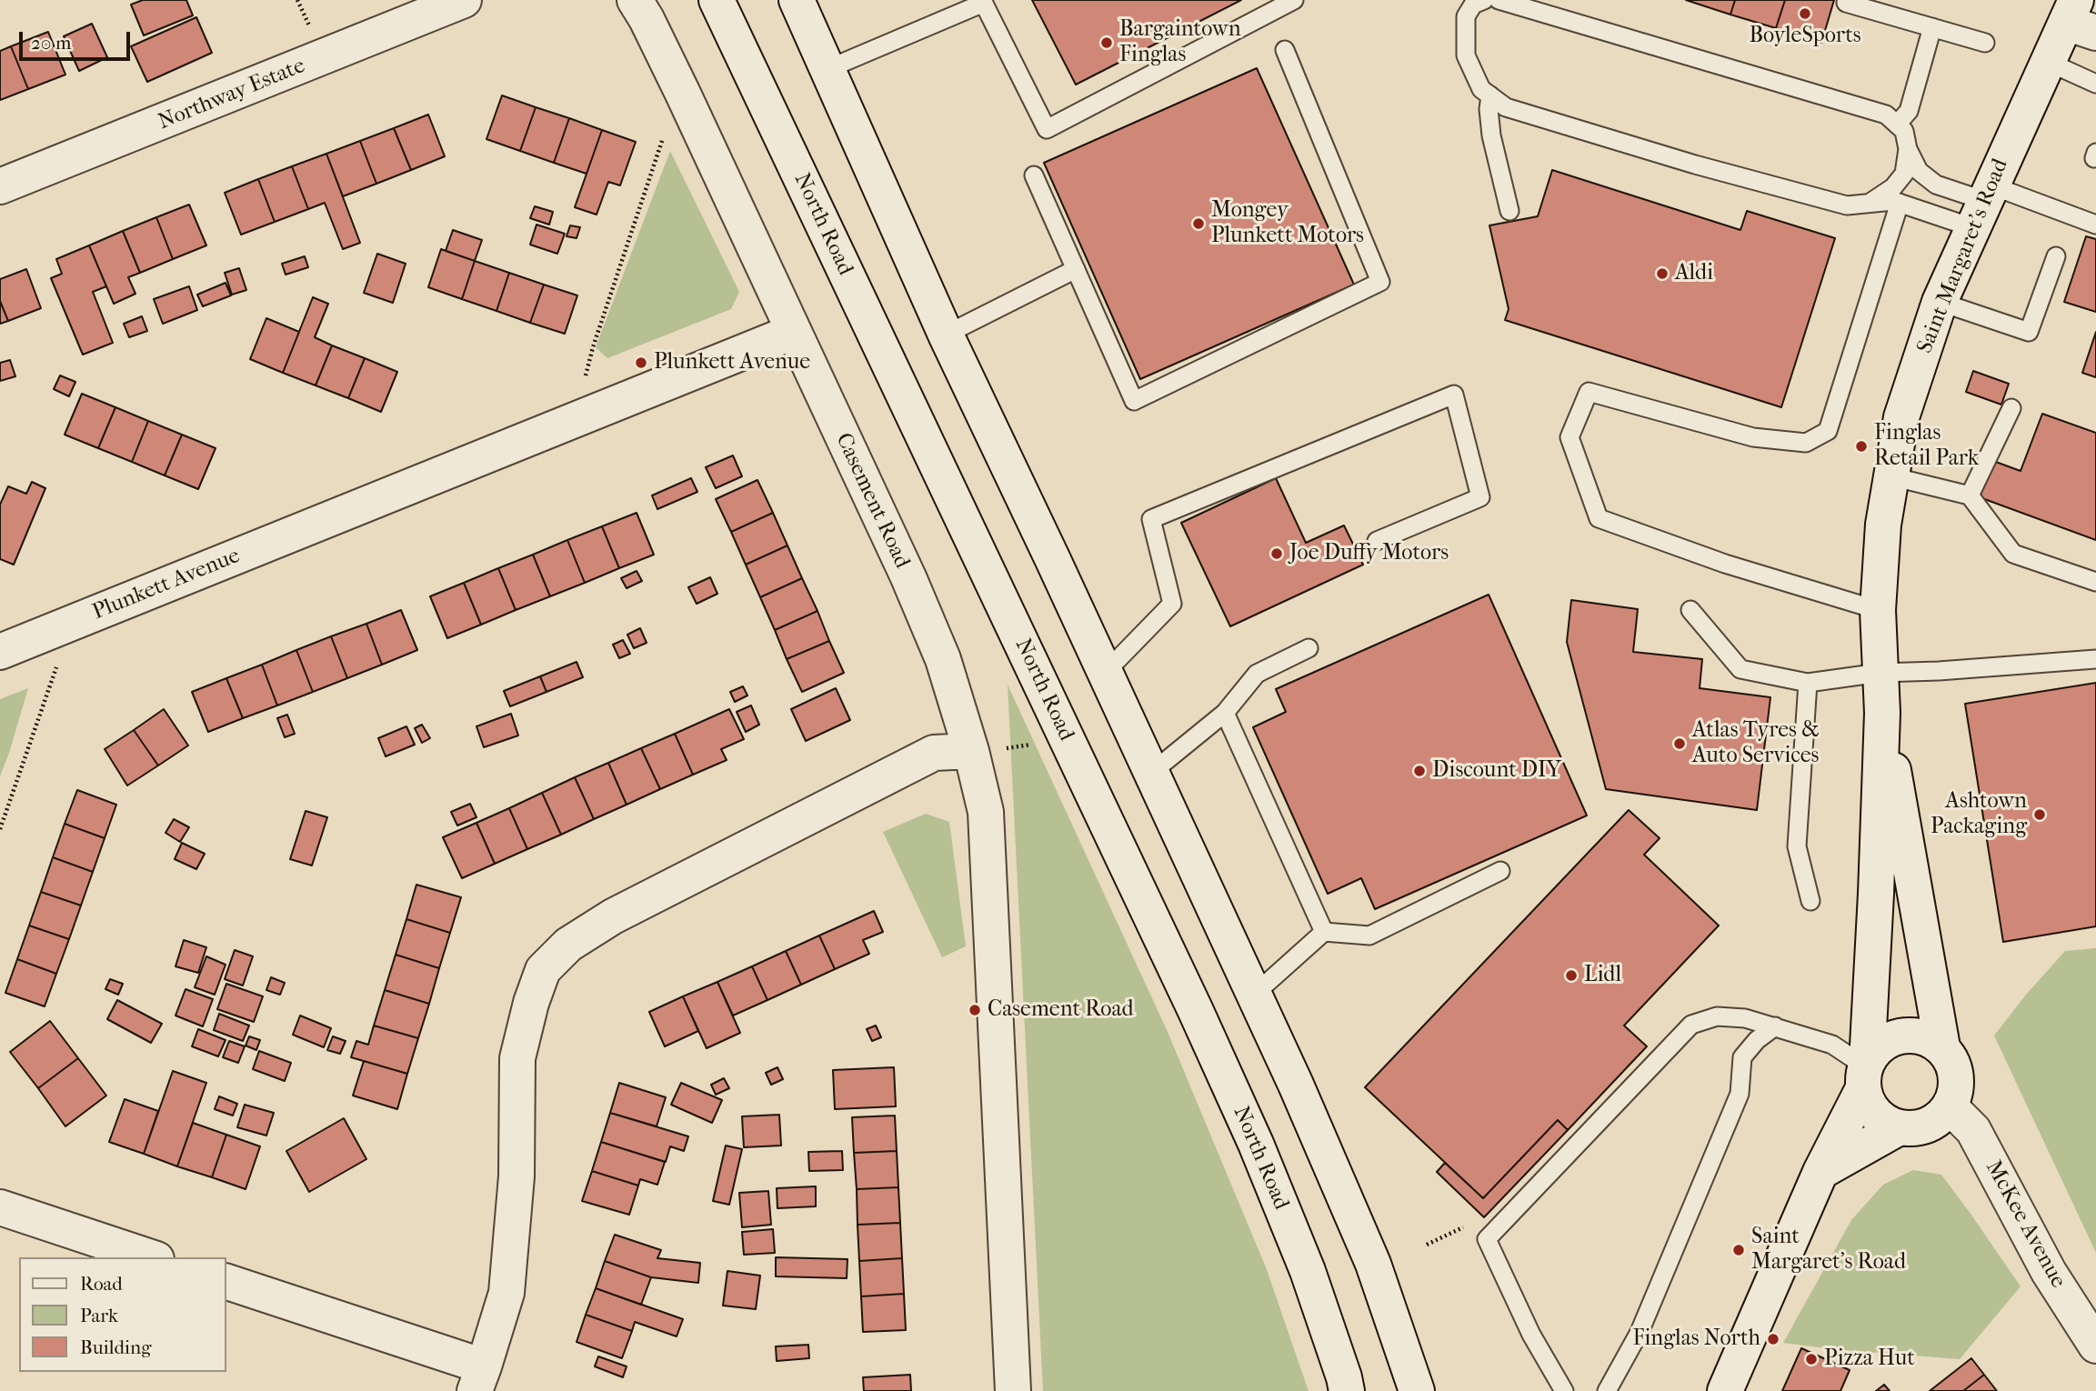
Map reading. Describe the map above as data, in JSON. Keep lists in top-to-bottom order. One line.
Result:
{"streets":{"main road":["Northway Estate","North Road","Saint Margaret's Road","Casement Road","Plunkett Avenue","McKee Avenue"]},"crossings":[["Saint Margaret's Road","McKee Avenue"],["Casement Road","Plunkett Avenue"]],"places":["BoyleSports","Bargaintown Finglas","Mongey Plunkett Motors","Aldi","Plunkett Avenue","Finglas Retail Park","Joe Duffy Motors","Atlas Tyres & Auto Services","Discount DIY","Ashtown Packaging","Lidl","Casement Road","Saint Margaret's Road","Finglas North","Pizza Hut"],"legend":["Road","Park","Building"],"scale_bar":"20 m"}
